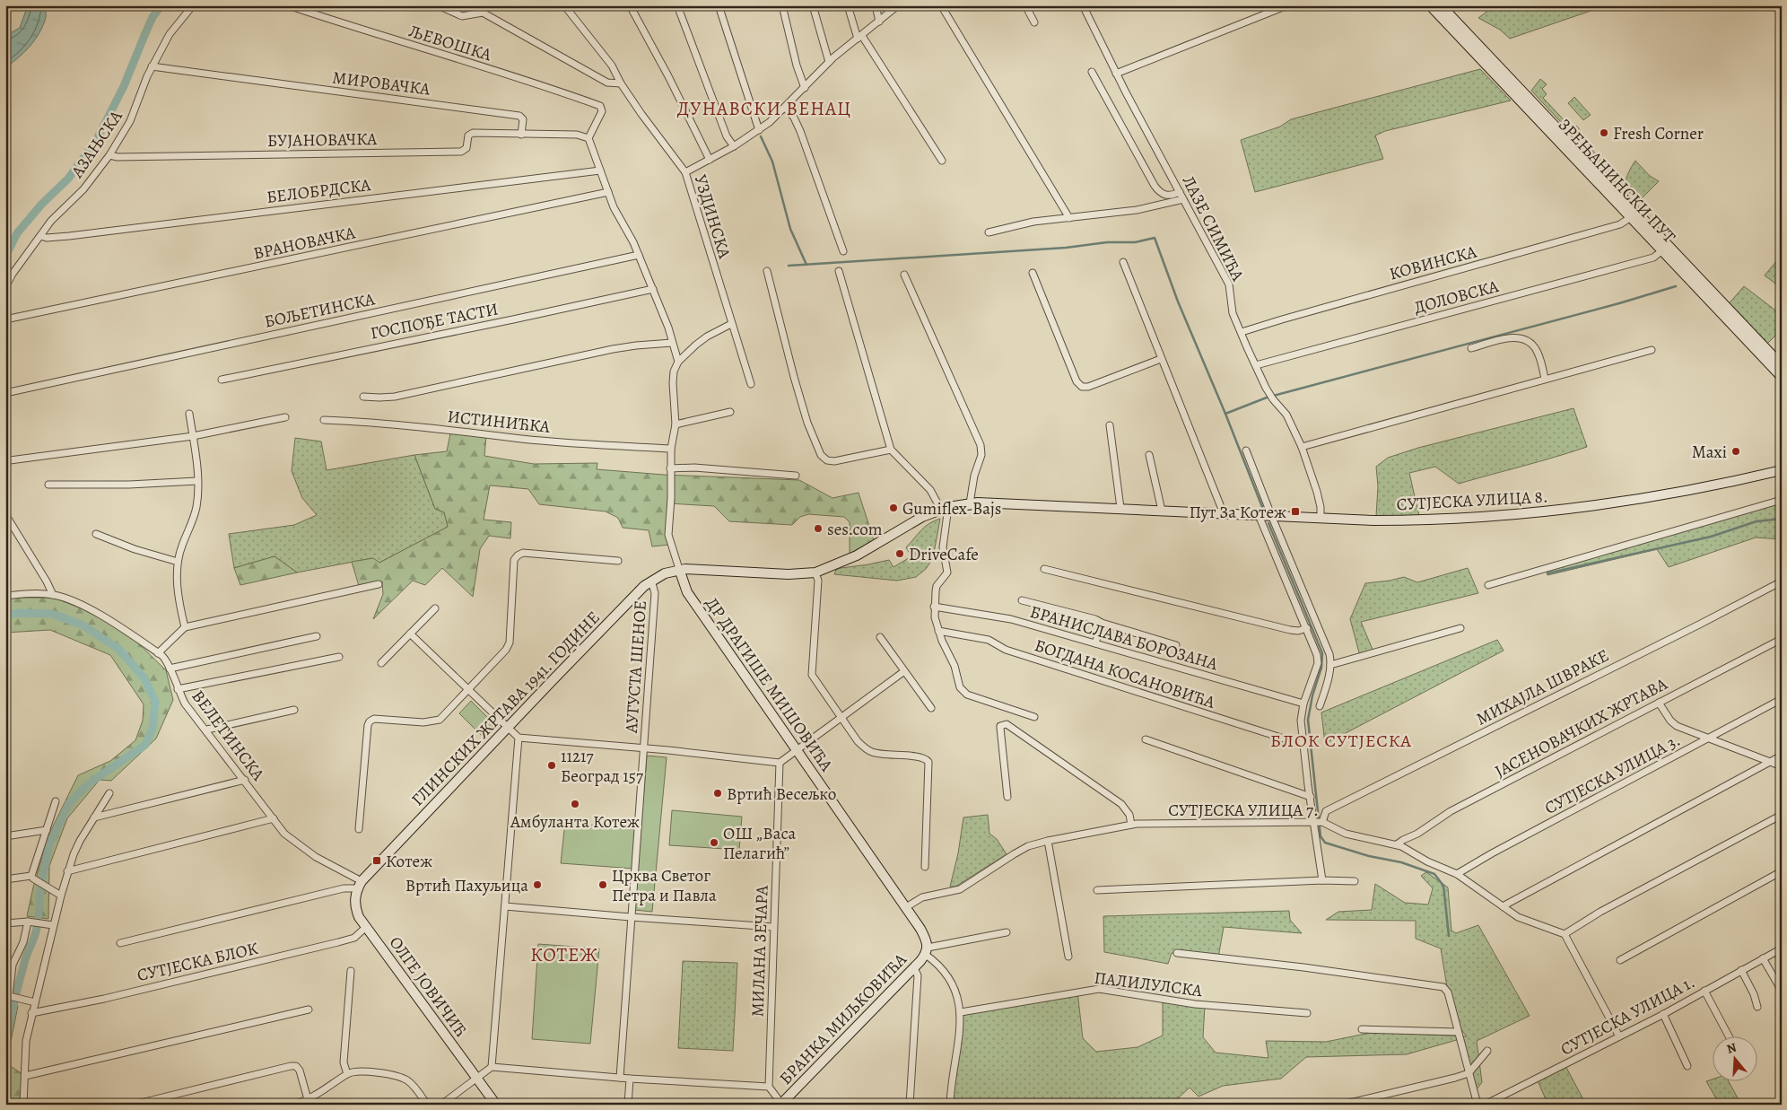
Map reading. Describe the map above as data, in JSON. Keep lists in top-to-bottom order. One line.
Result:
{"streets":{"street":["ЉЕВОШКА","МИРОВАЧКА","БУЈАНОВАЧКА","АЗАЊСКА","ЗРЕЊАНИНСКИ ПУТ","БЕЛОБРДСКА","УЗДИНСКА","ЛАЗЕ СИМИЋА","ВРАНОВАЧКА","КОВИНСКА","ДОЛОВСКА","БОЉЕТИНСКА","ГОСПОЂЕ ТАСТИ","ИСТИНИЋКА","СУТЈЕСКА УЛИЦА 8.","БРАНИСЛАВА БОРОЗАНА","АУГУСТА ШЕНОЕ","БОГДАНА КОСАНОВИЋА","ДР ДРАГИШЕ МИШОВИЋА","МИХАЈЛА ШВРАКЕ","ГЛИНСКИХ ЖРТАВА 1941. ГОДИНЕ","ЈАСЕНОВАЧКИХ ЖРТАВА","ВЕЛЕТИНСКА","СУТЈЕСКА УЛИЦА 3.","СУТЈЕСКА УЛИЦА 7.","МИЛАНА ЗЕЧАРА","СУТЈЕСКА БЛОК","ПАЛИЛУЛСКА","ОЛГЕ ЈОВИЧИЋ","СУТЈЕСКА УЛИЦА 1.","БРАНКА МИЉКОВИЋА"]},"crossings":[["МИРОВАЧКА","БУЈАНОВАЧКА"],["МИРОВАЧКА","АЗАЊСКА"],["БУЈАНОВАЧКА","АЗАЊСКА"],["АЗАЊСКА","БЕЛОБРДСКА"],["ЗРЕЊАНИНСКИ ПУТ","КОВИНСКА"],["ЗРЕЊАНИНСКИ ПУТ","ДОЛОВСКА"],["ЛАЗЕ СИМИЋА","КОВИНСКА"],["ЛАЗЕ СИМИЋА","ДОЛОВСКА"],["ЛАЗЕ СИМИЋА","СУТЈЕСКА УЛИЦА 8."],["СУТЈЕСКА УЛИЦА 8.","ДР ДРАГИШЕ МИШОВИЋА"],["СУТЈЕСКА УЛИЦА 8.","ГЛИНСКИХ ЖРТАВА 1941. ГОДИНЕ"],["АУГУСТА ШЕНОЕ","ГЛИНСКИХ ЖРТАВА 1941. ГОДИНЕ"],["ДР ДРАГИШЕ МИШОВИЋА","ГЛИНСКИХ ЖРТАВА 1941. ГОДИНЕ"],["ДР ДРАГИШЕ МИШОВИЋА","СУТЈЕСКА УЛИЦА 7."],["ДР ДРАГИШЕ МИШОВИЋА","БРАНКА МИЉКОВИЋА"],["МИХАЈЛА ШВРАКЕ","СУТЈЕСКА УЛИЦА 7."],["ГЛИНСКИХ ЖРТАВА 1941. ГОДИНЕ","ВЕЛЕТИНСКА"],["ГЛИНСКИХ ЖРТАВА 1941. ГОДИНЕ","ОЛГЕ ЈОВИЧИЋ"],["ЈАСЕНОВАЧКИХ ЖРТАВА","СУТЈЕСКА УЛИЦА 7."],["ВЕЛЕТИНСКА","ОЛГЕ ЈОВИЧИЋ"],["СУТЈЕСКА УЛИЦА 3.","СУТЈЕСКА УЛИЦА 7."],["СУТЈЕСКА БЛОК","ОЛГЕ ЈОВИЧИЋ"]],"districts":["ДУНАВСКИ ВЕНАЦ","БЛОК СУТЈЕСКА","КОТЕЖ"],"places":{"other":["Fresh Corner","Maxi","Gumiflex-Bajs","ses.com","DriveCafe","11217 Београд 157","Вртић Весељко","Амбуланта Котеж","ОШ „Васа Пелагић”","Вртић Пахуљица","Црква Светог Петра и Павла"],"transit":["Пут За Котеж","Котеж"]},"north":"top"}
